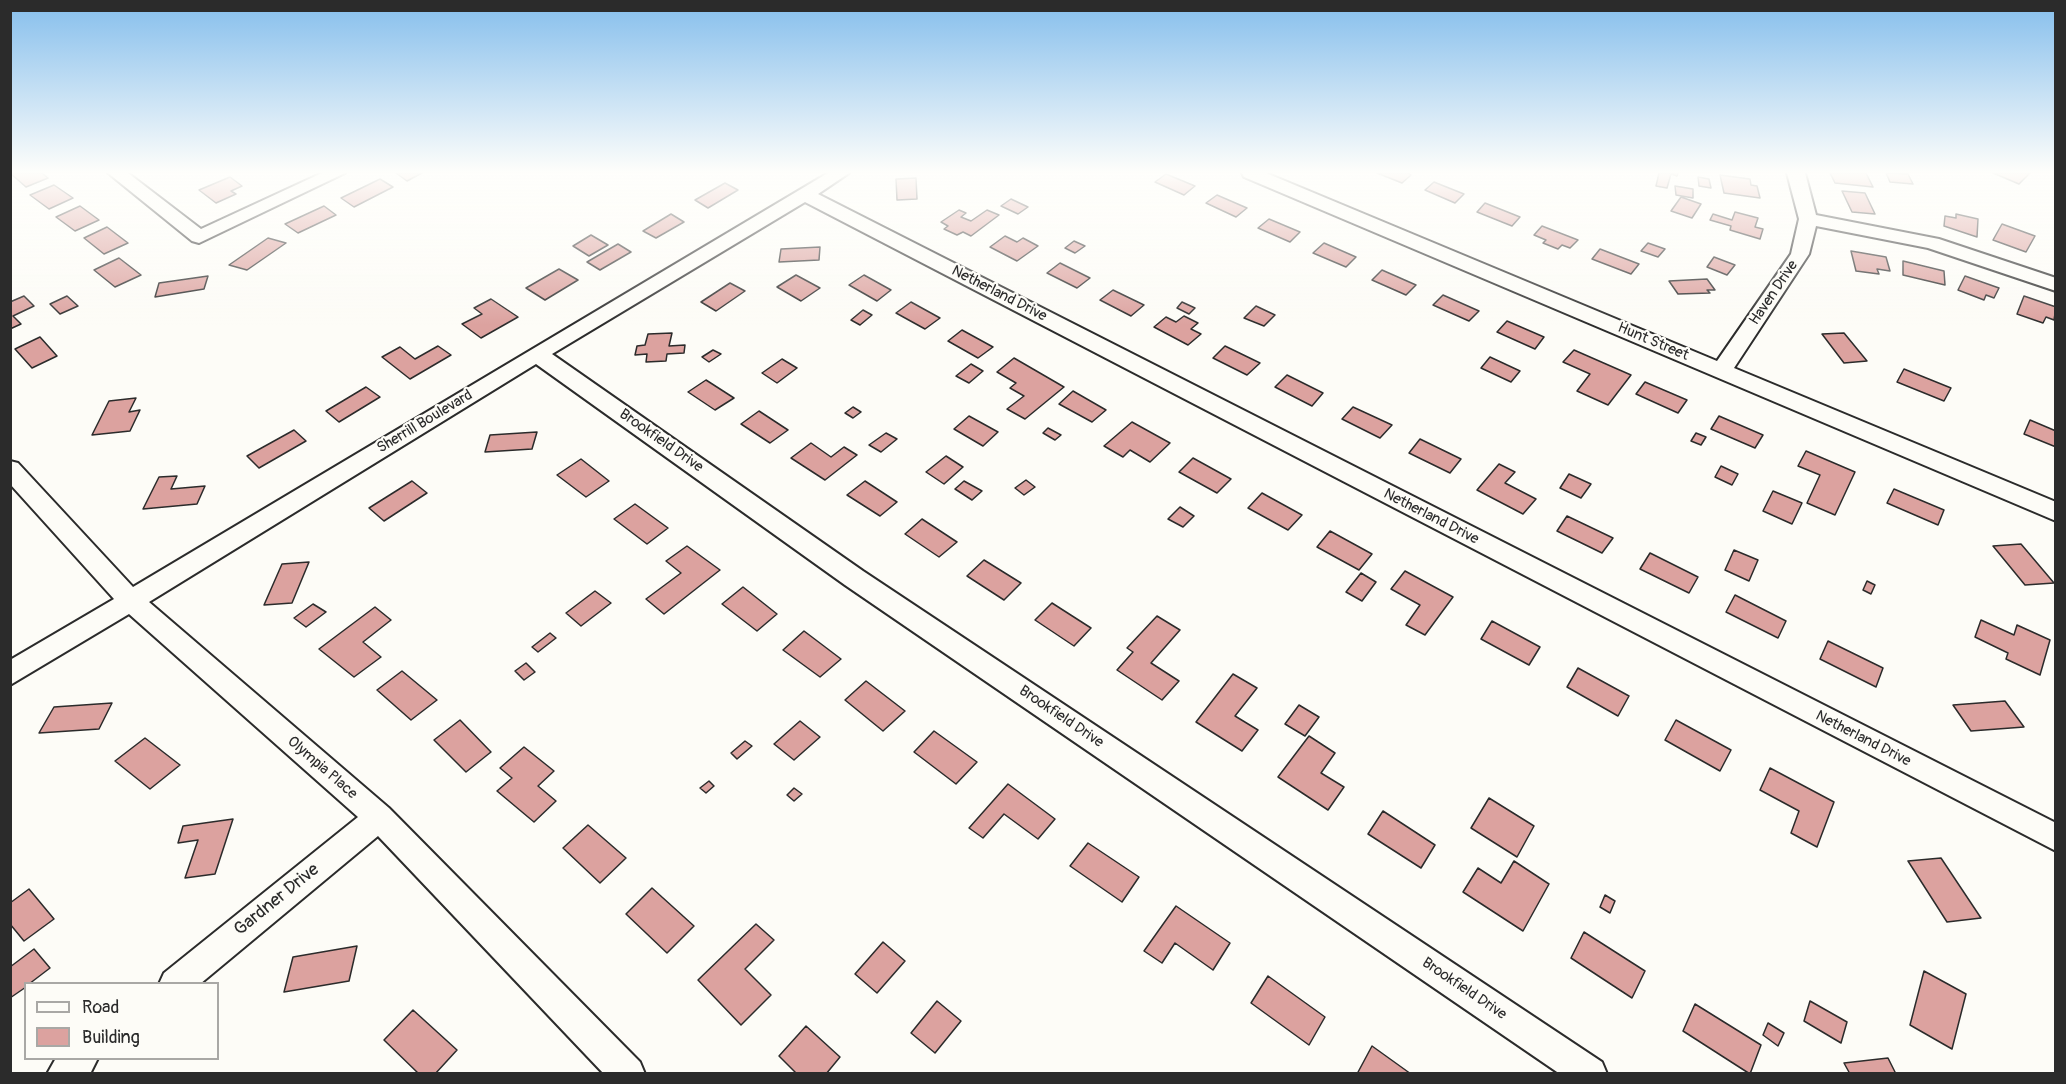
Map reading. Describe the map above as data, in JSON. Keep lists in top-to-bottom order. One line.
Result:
{"streets":{"street":["Haven Drive","Netherland Drive","Hunt Street","Sherrill Boulevard","Brookfield Drive","Olympia Place","Gardner Drive"]},"crossings":[["Haven Drive","Hunt Street"],["Sherrill Boulevard","Brookfield Drive"],["Sherrill Boulevard","Olympia Place"],["Olympia Place","Gardner Drive"]],"legend":["Road","Building"]}
